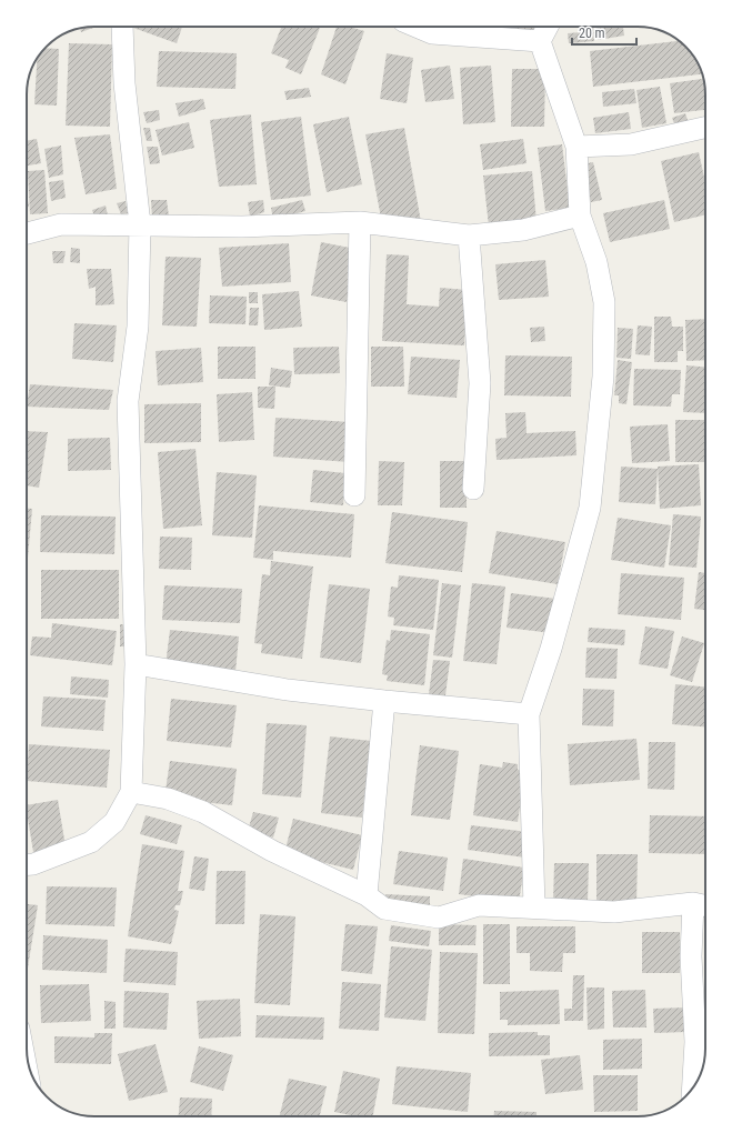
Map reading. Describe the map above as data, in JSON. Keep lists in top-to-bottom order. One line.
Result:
{"scale_bar":"20 m"}
